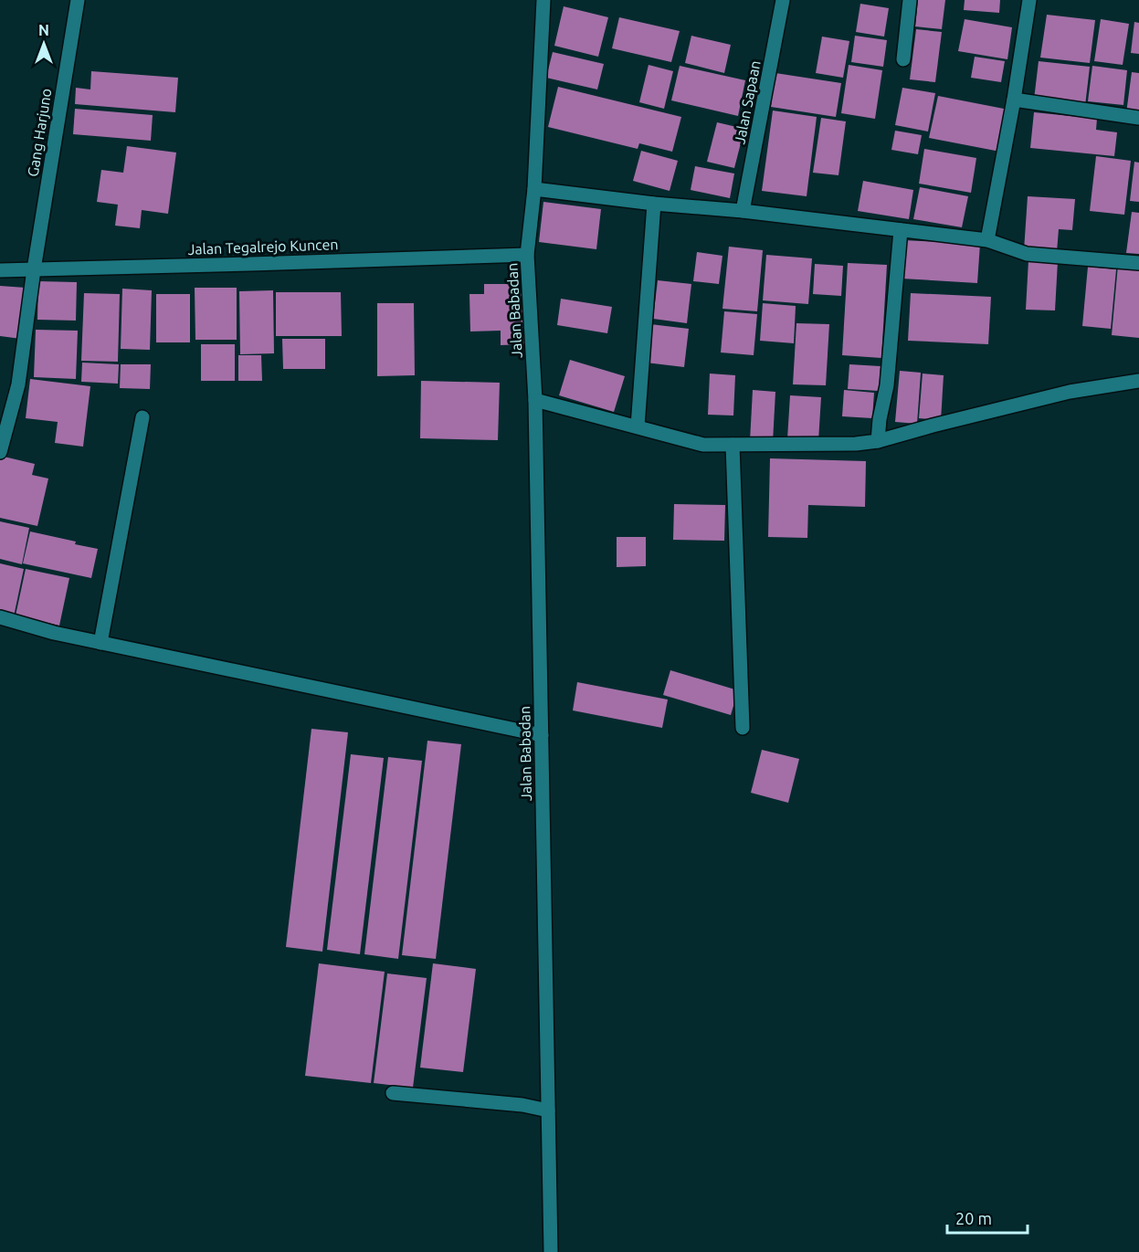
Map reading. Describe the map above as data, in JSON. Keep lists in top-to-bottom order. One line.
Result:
{"streets":{"street":["Jalan Sapaan","Gang Harjuno","Jalan Tegalrejo Kuncen","Jalan Babadan"]},"crossings":[["Gang Harjuno","Jalan Tegalrejo Kuncen"],["Jalan Tegalrejo Kuncen","Jalan Babadan"]],"scale_bar":"20 m","north":"top"}
